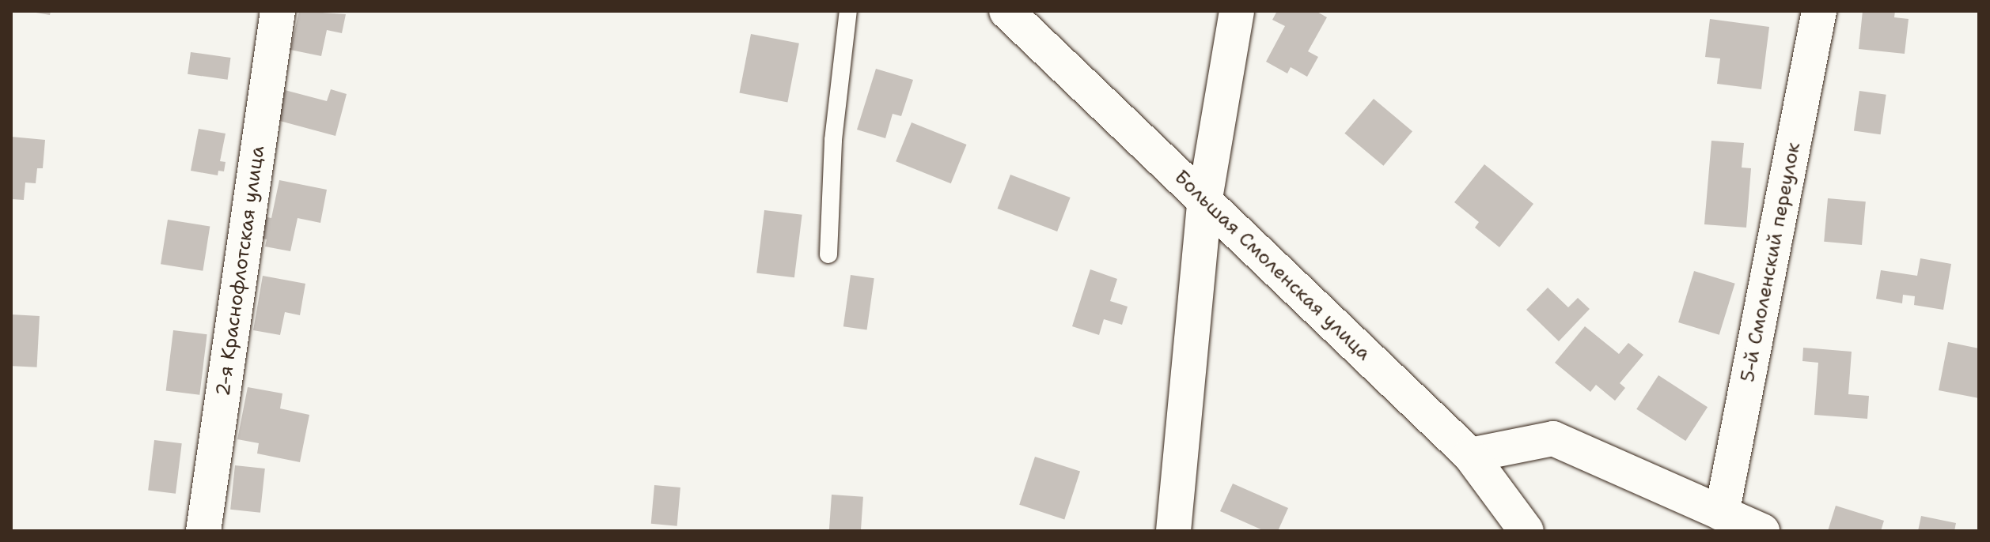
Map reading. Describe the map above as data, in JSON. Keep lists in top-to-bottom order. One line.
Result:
{"streets":{"street":["5-й Смоленский переулок","Большая Смоленская улица","2-я Краснофлотская улица"]}}
